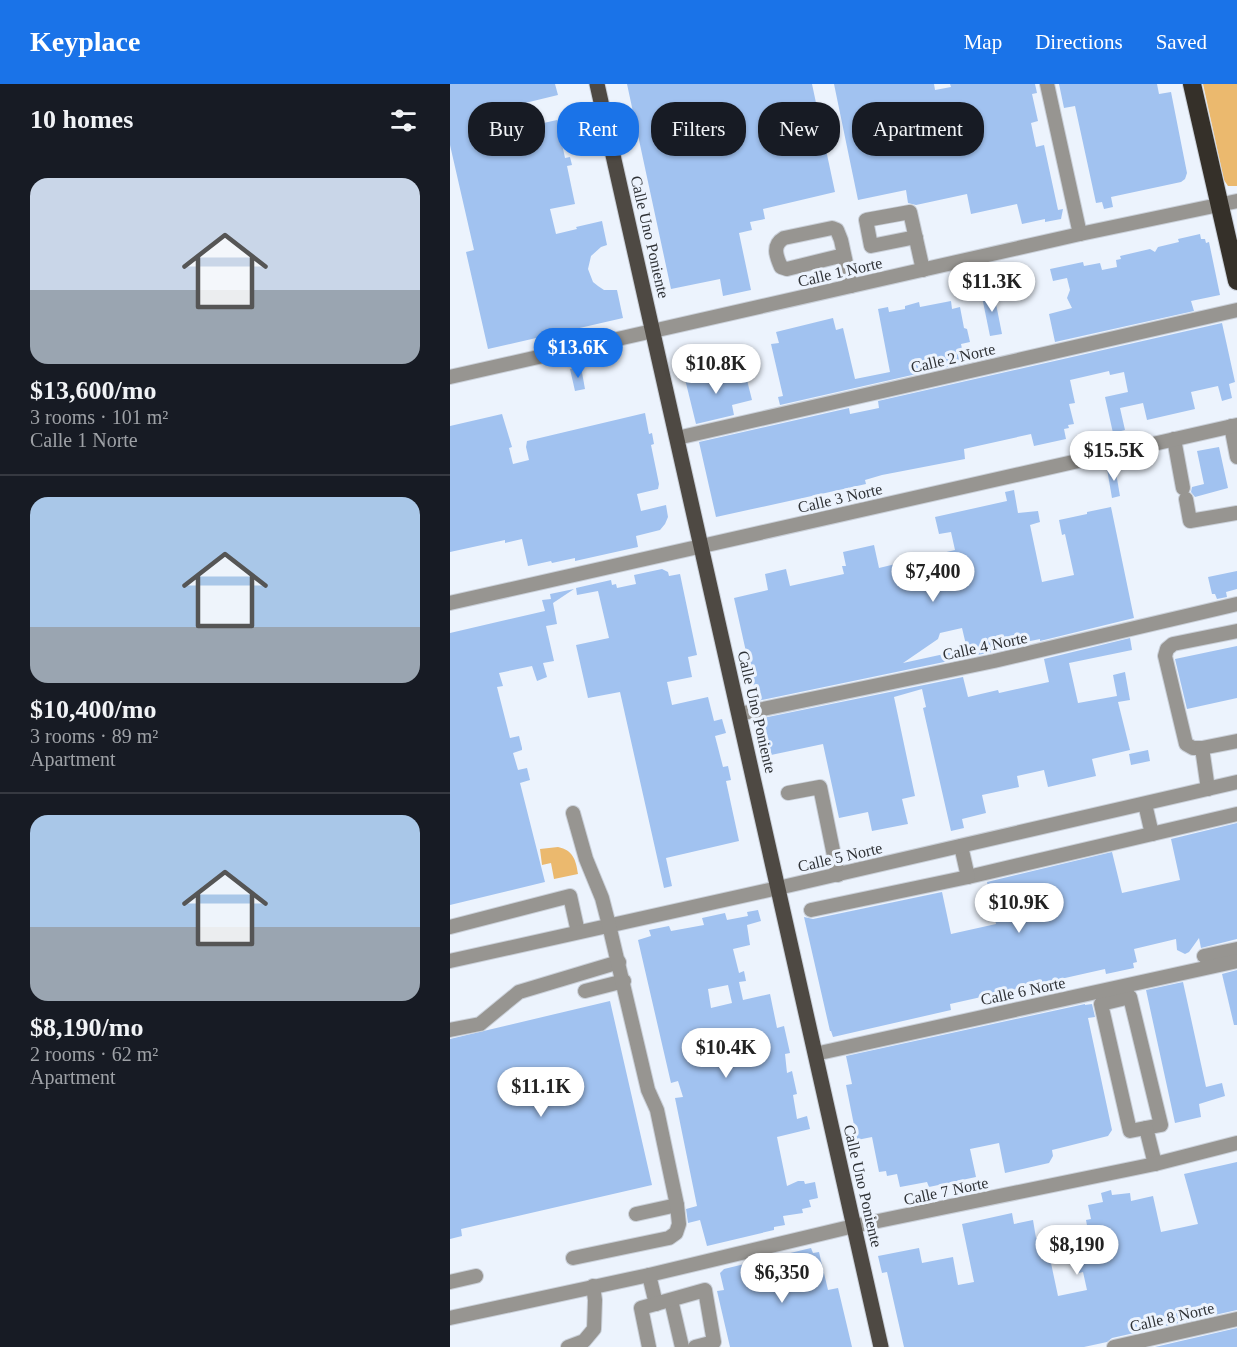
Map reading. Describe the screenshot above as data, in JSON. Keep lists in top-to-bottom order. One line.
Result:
{"streets":{"main road":["Calle Uno Poniente"],"street":["Calle 1 Norte","Calle 2 Norte","Calle 3 Norte","Calle 4 Norte","Calle 5 Norte","Calle 6 Norte","Calle 7 Norte","Calle 8 Norte"]},"crossings":[["Calle Uno Poniente","Calle 1 Norte"],["Calle Uno Poniente","Calle 2 Norte"],["Calle Uno Poniente","Calle 3 Norte"],["Calle Uno Poniente","Calle 4 Norte"],["Calle Uno Poniente","Calle 5 Norte"],["Calle Uno Poniente","Calle 6 Norte"],["Calle Uno Poniente","Calle 7 Norte"]],"page":{"header":"Keyplace","nav":["Map","Directions","Saved"],"heading":"10 homes","chip":["Buy","Rent","Filters","New","Apartment"],"list":[{"name":"$13,600/mo","note":"3 rooms · 101 m² · Calle 1 Norte"},{"name":"$10,400/mo","note":"3 rooms · 89 m² · Apartment"},{"name":"$8,190/mo","note":"2 rooms · 62 m² · Apartment"}],"price":["$11.3K","$13.6K","$10.8K","$15.5K","$7,400","$10.9K","$10.4K","$11.1K","$8,190","$6,350"]}}
